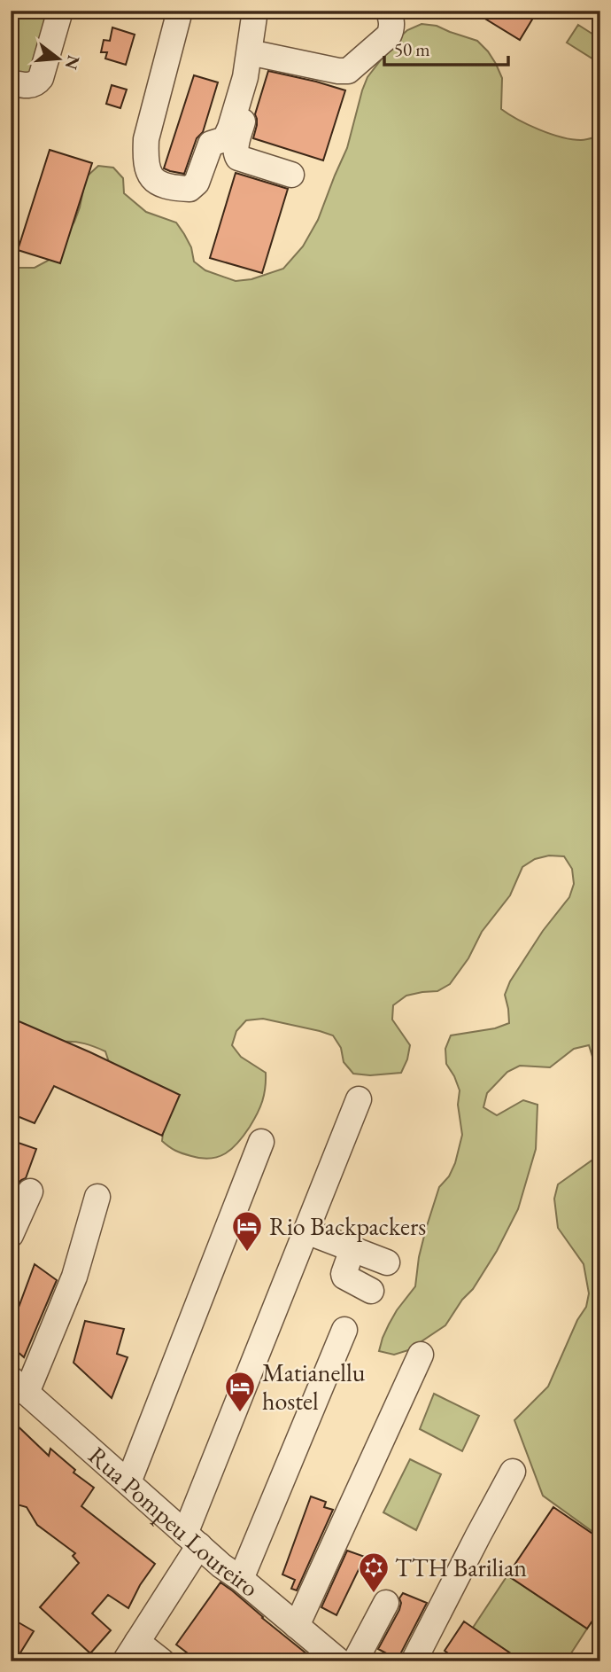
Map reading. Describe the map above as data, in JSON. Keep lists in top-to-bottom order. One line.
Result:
{"streets":{"street":["Rua Pompeu Loureiro"]},"places":{"hotel":["Rio Backpackers","Matianellu hostel"],"synagogue":["TTH Barilian"]},"scale_bar":"50 m","north":"right"}
